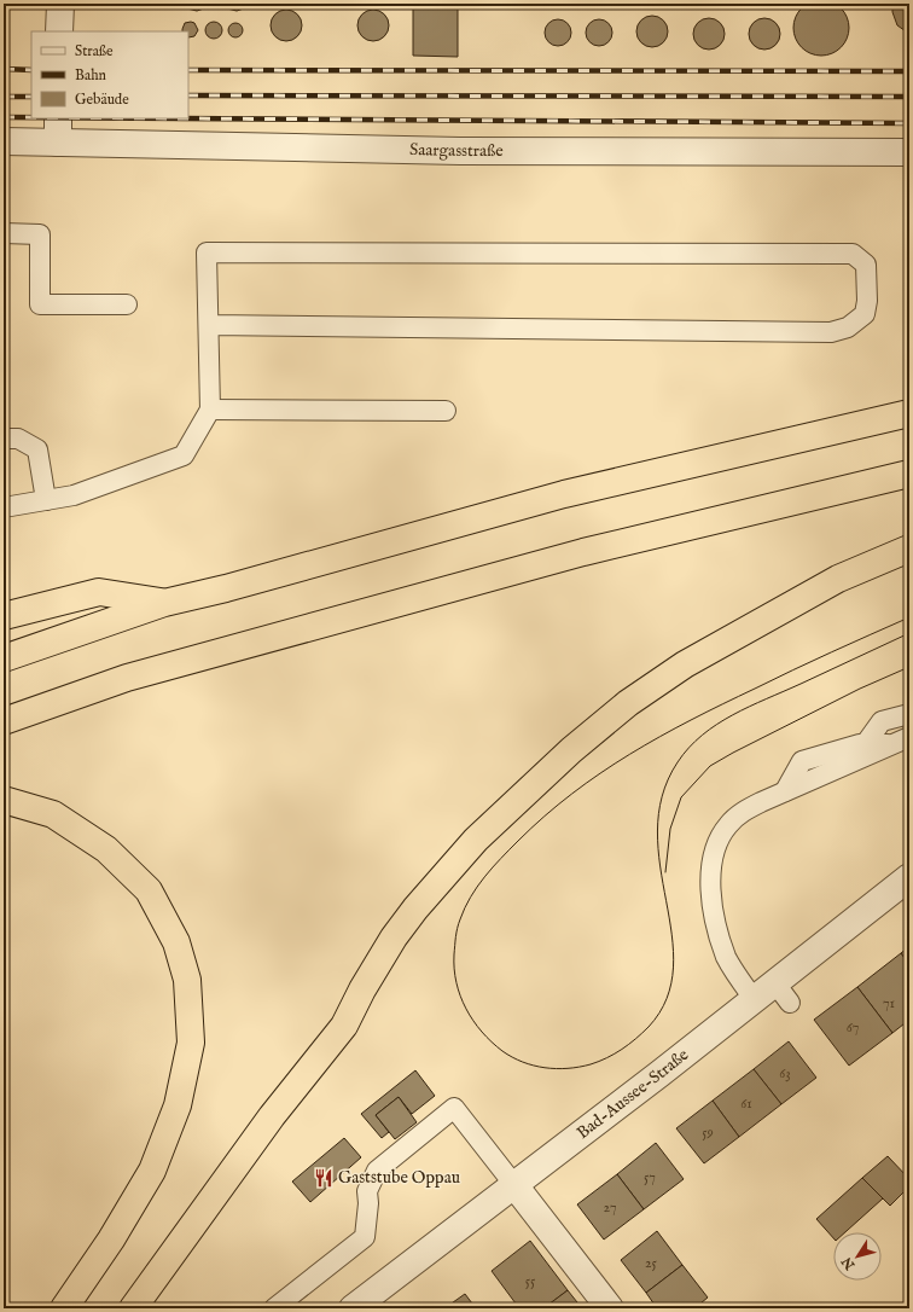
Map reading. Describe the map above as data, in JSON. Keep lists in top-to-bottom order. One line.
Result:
{"streets":{"street":["Saargasstraße","Bad-Aussee-Straße"]},"places":{"restaurant":["Gaststube Oppau"]},"house_numbers":["71","67","63","61","59","57","27","25","55"],"legend":["Straße","Bahn","Gebäude"],"north":"bottom left"}
